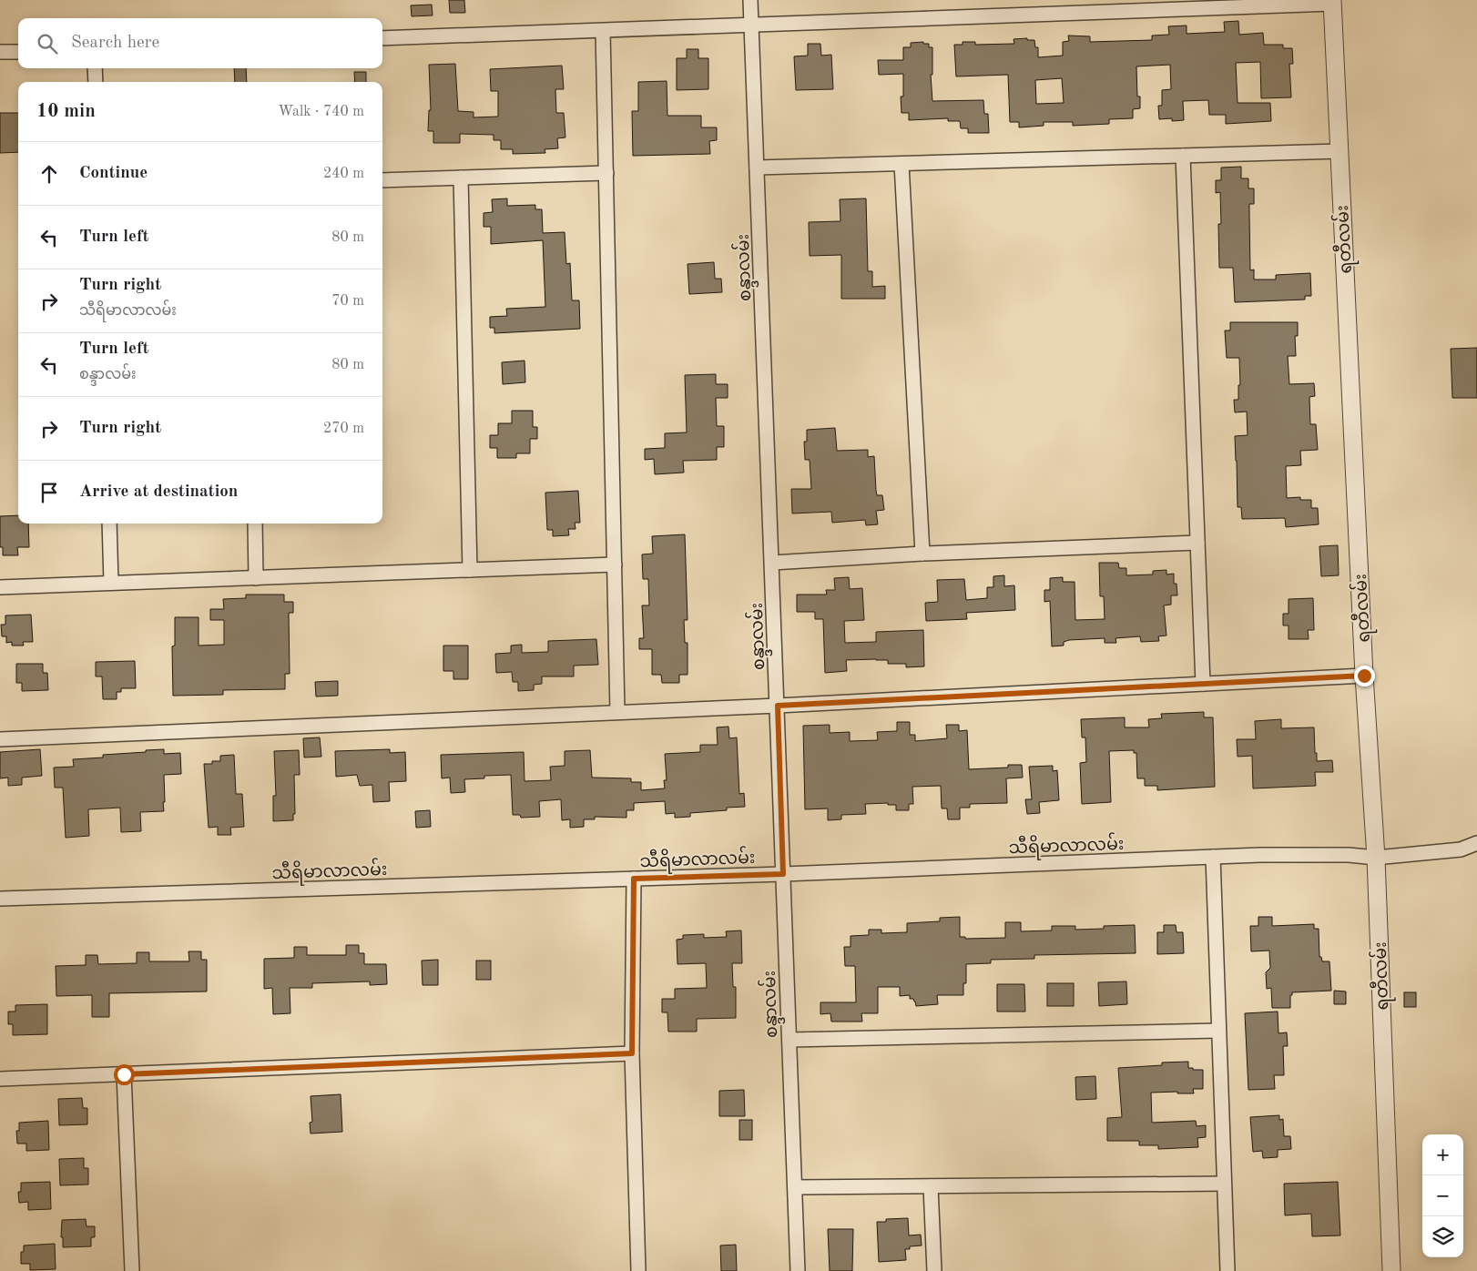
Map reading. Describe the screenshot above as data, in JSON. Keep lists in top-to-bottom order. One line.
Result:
{"streets":{"street":["ရတီလမ်း","စန္ဒာလမ်း","သီရိမာလာလမ်း"]},"crossings":[["ရတီလမ်း","သီရိမာလာလမ်း"],["စန္ဒာလမ်း","သီရိမာလာလမ်း"]],"page":{"search":"Search here","heading":["10 min","Walk · 740 m"],"list":[["Continue","240 m"],["Turn left","80 m"],["Turn right","သီရိမာလာလမ်း","70 m"],["Turn left","စန္ဒာလမ်း","80 m"],["Turn right","270 m"],"Arrive at destination"],"map_buttons":["+","−"]}}
